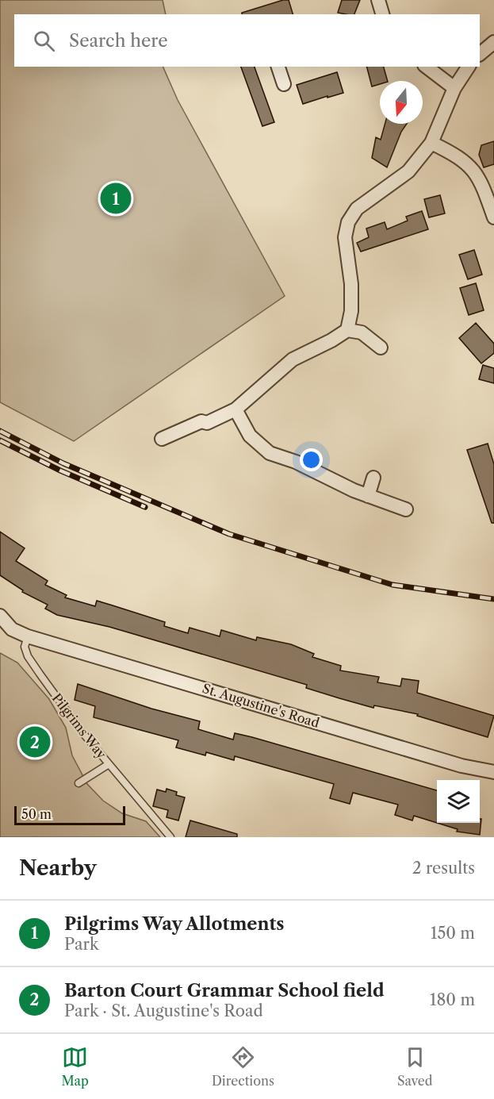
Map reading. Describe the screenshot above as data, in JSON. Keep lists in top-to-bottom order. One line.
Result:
{"streets":{"street":["St. Augustine's Road"],"lane":["Pilgrims Way"]},"crossings":[["St. Augustine's Road","Pilgrims Way"]],"scale_bar":"50 m","north":"bottom","page":{"search":"Search here","pins":["1","2"],"scale":"50 m","heading":["Nearby","2 results"],"list":[{"mark":"1","name":"Pilgrims Way Allotments","note":"Park","value":"150 m"},{"mark":"2","name":"Barton Court Grammar School field","note":"Park · St. Augustine's Road","value":"180 m"}],"nav":["Map","Directions","Saved"]}}
